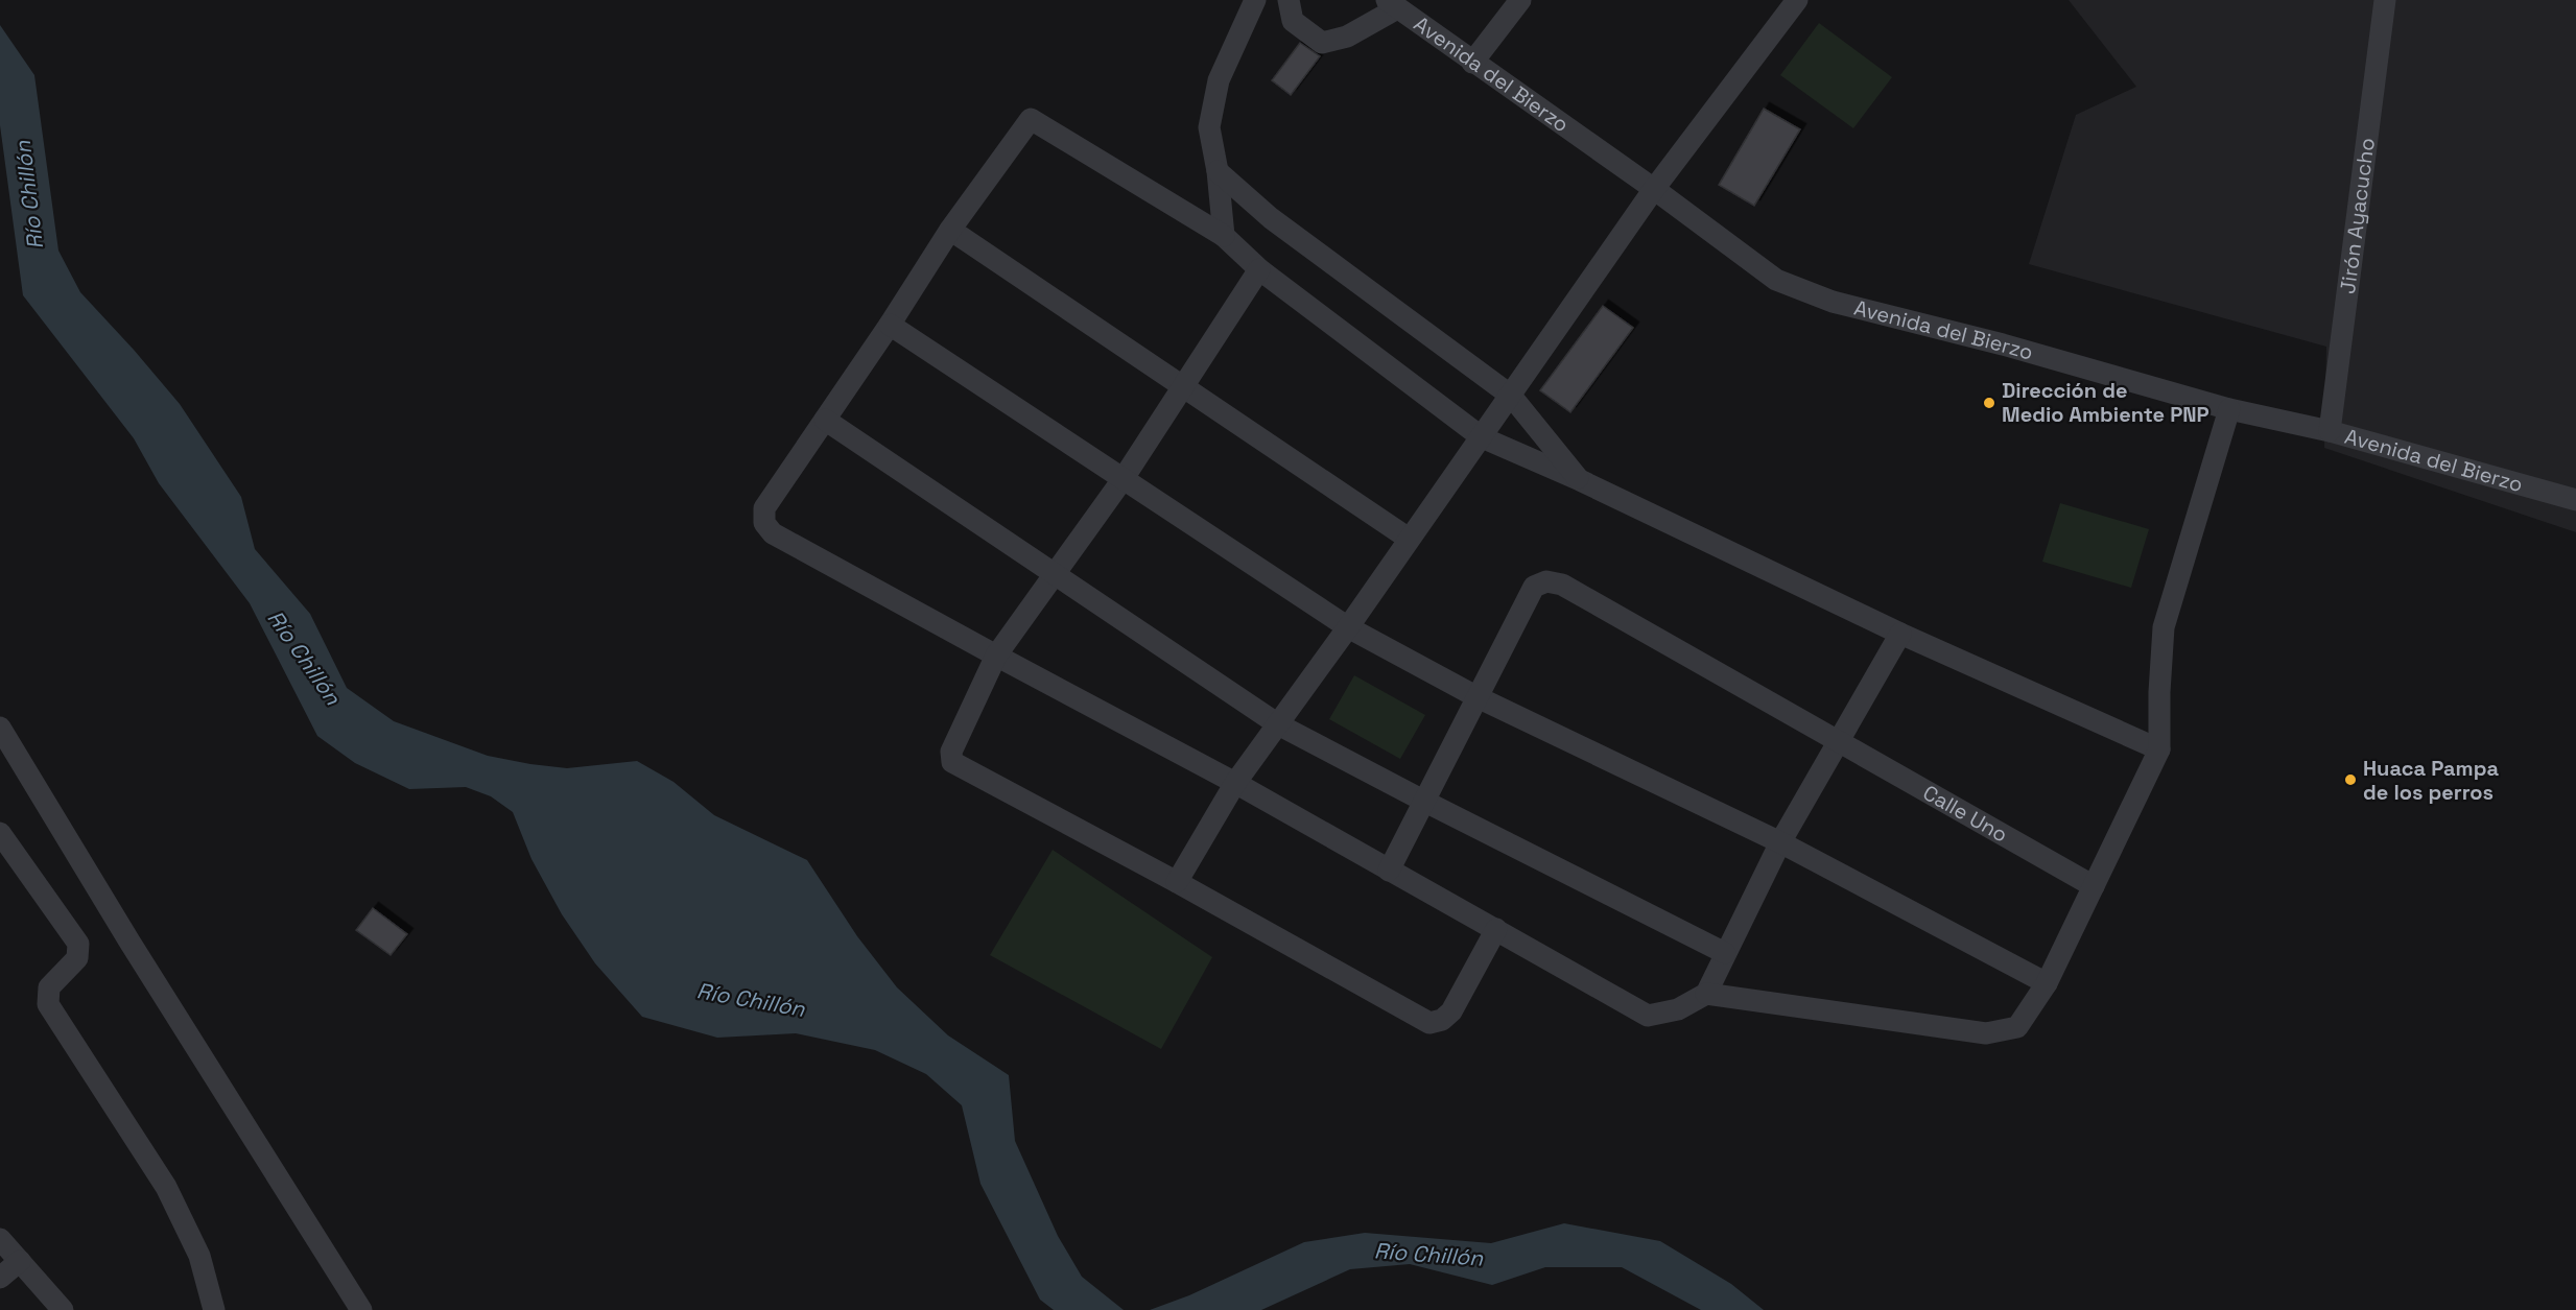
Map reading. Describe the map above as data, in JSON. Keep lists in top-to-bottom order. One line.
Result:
{"streets":{"street":["Avenida del Bierzo","Jirón Ayacucho","Calle Uno"]},"crossings":[["Avenida del Bierzo","Jirón Ayacucho"]],"water":["Río Chillón"],"places":["Dirección de Medio Ambiente PNP","Huaca Pampa de los perros"]}
